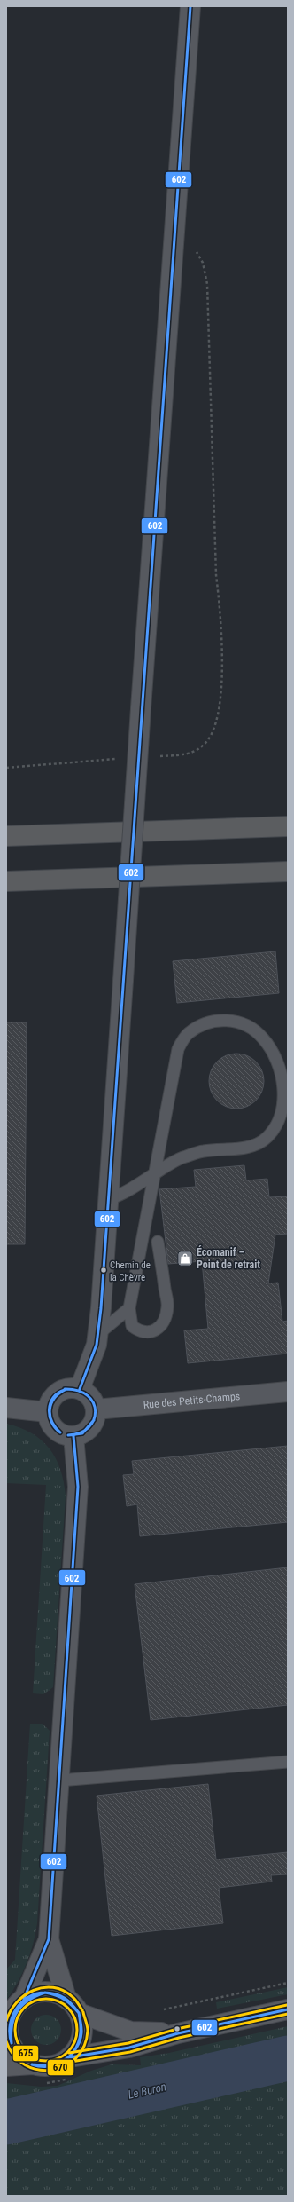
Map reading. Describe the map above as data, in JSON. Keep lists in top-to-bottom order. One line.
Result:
{"streets":{"street":["Rue des Petits-Champs"]},"water":["Le Buron"],"places":{"shop":["Écomanif – Point de retrait"],"other":["Chemin de la Chèvre"]},"lines":["transit line 602","transit line 670","transit line 675"]}
